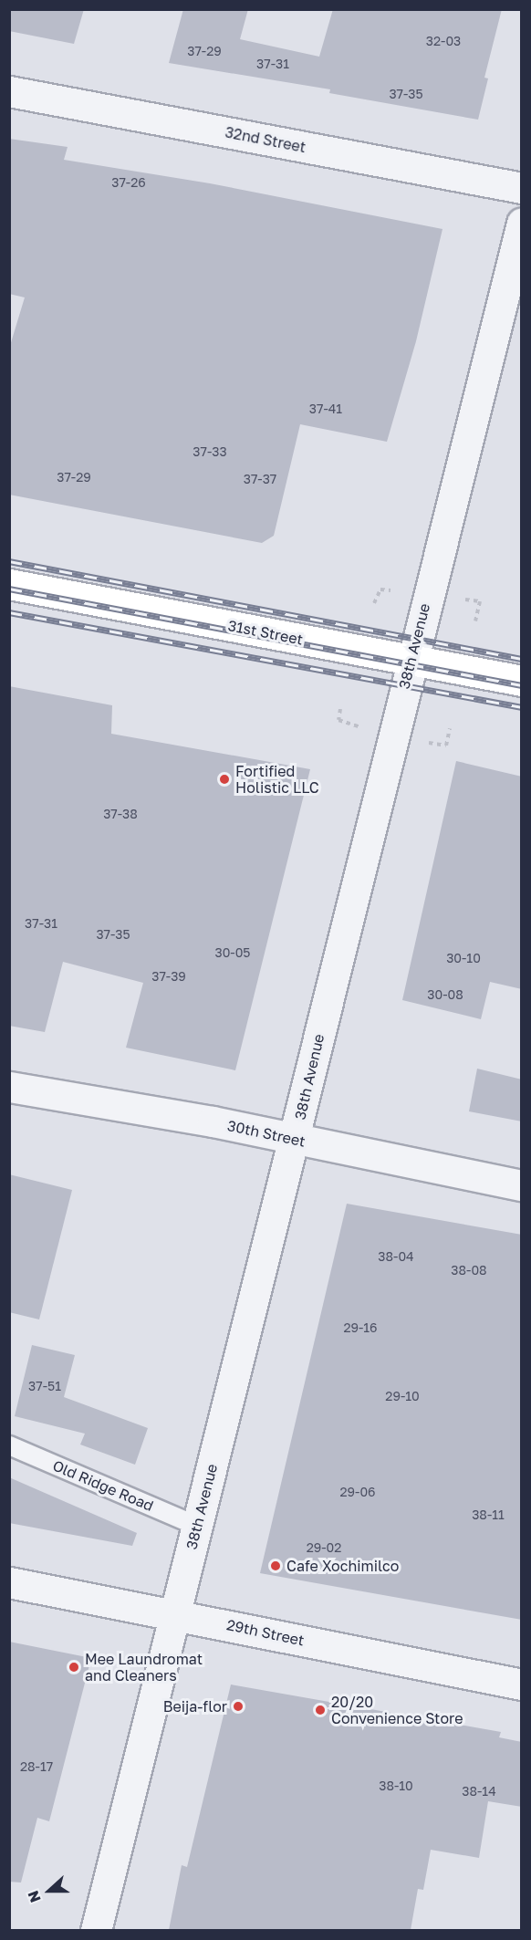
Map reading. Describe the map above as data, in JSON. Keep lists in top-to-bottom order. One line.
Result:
{"streets":{"main road":["31st Street"],"street":["32nd Street","38th Avenue","30th Street","29th Street"],"lane":["Old Ridge Road"]},"crossings":[["31st Street","38th Avenue"],["38th Avenue","30th Street"],["38th Avenue","Old Ridge Road"],["38th Avenue","29th Street"]],"places":["Fortified Holistic LLC","Cafe Xochimilco","Mee Laundromat and Cleaners","Beija-flor","20/20 Convenience Store"],"house_numbers":["32-03","37-29","37-31","37-35","37-26","37-41","37-33","37-29","37-37","37-38","37-31","37-35","30-05","30-10","37-39","30-08","38-04","38-08","29-16","37-51","29-10","29-06","38-11","29-02","28-17","38-10","38-14"],"north":"left"}
